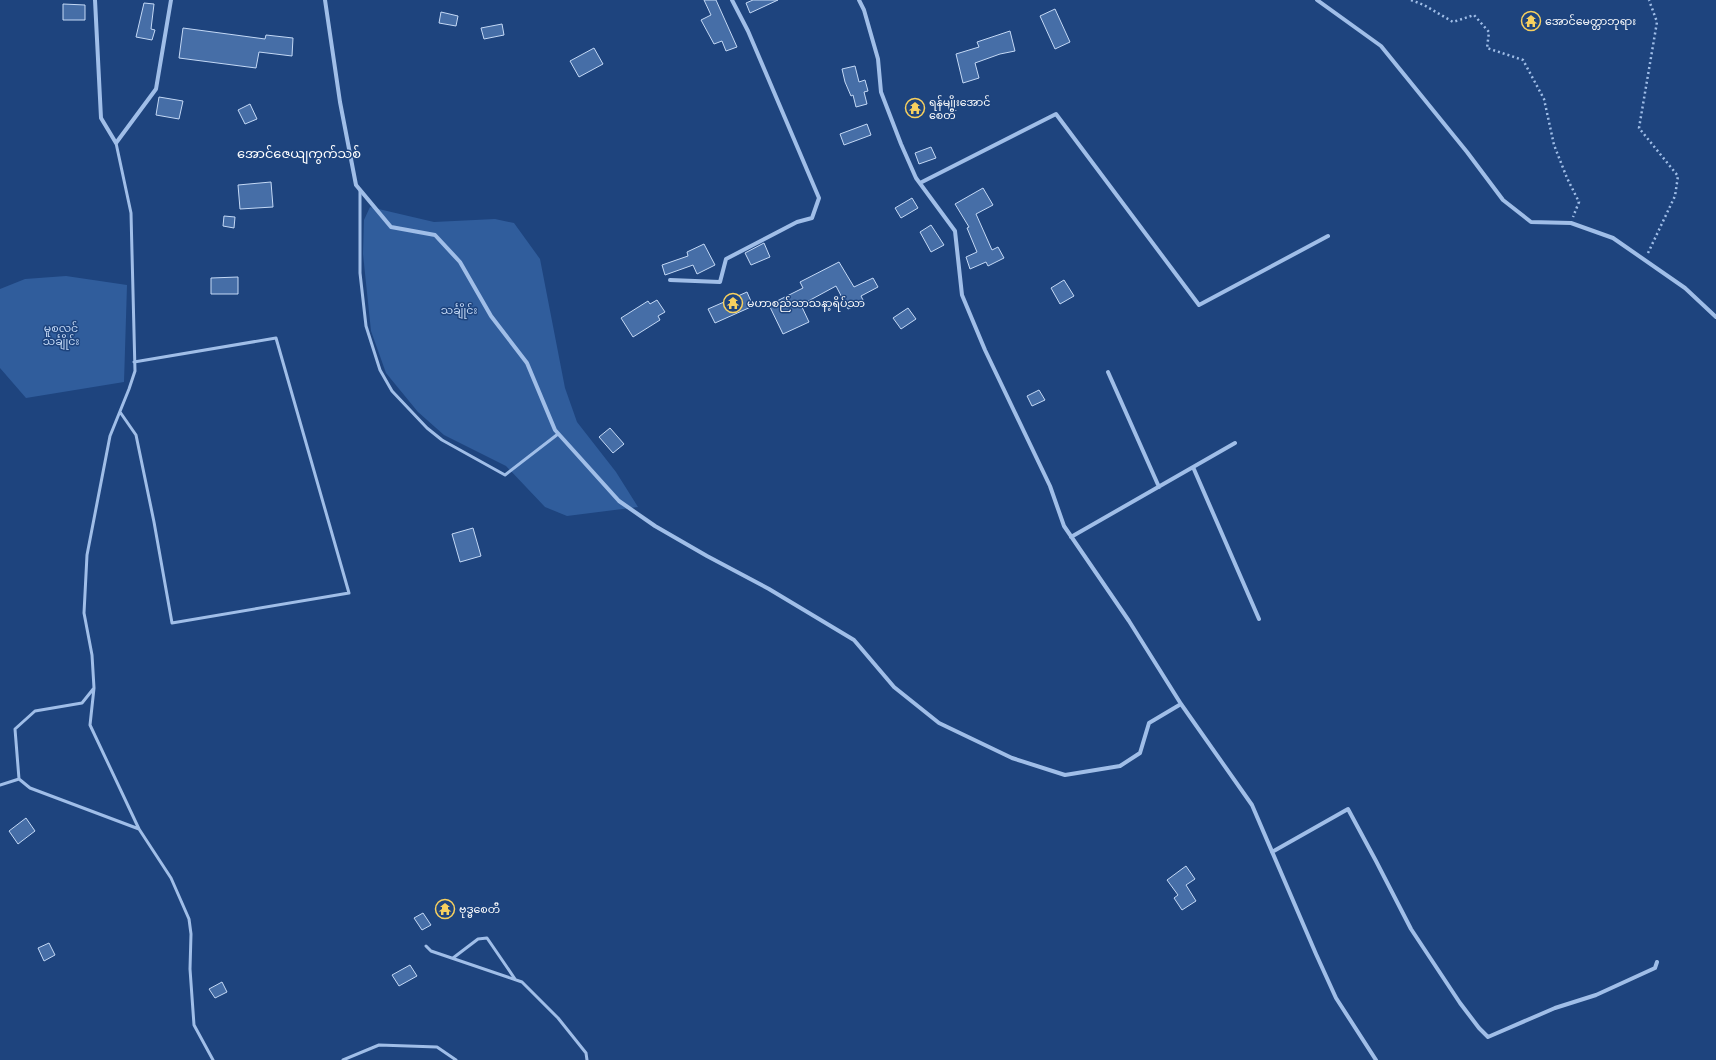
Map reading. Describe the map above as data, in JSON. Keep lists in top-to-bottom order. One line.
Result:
{"districts":["အောင်ဇေယျကွက်သစ်"],"parks":["သင်္ချိုင်း","မူစလင် သင်္ချိုင်း"],"places":{"temple":["အောင်မေတ္တာဘုရား","ရန်မျိုးအောင် စေတီ","မဟာစည်သာသနာ့ရိပ်သာ","ဗုဒ္ဓစေတီ"]}}
